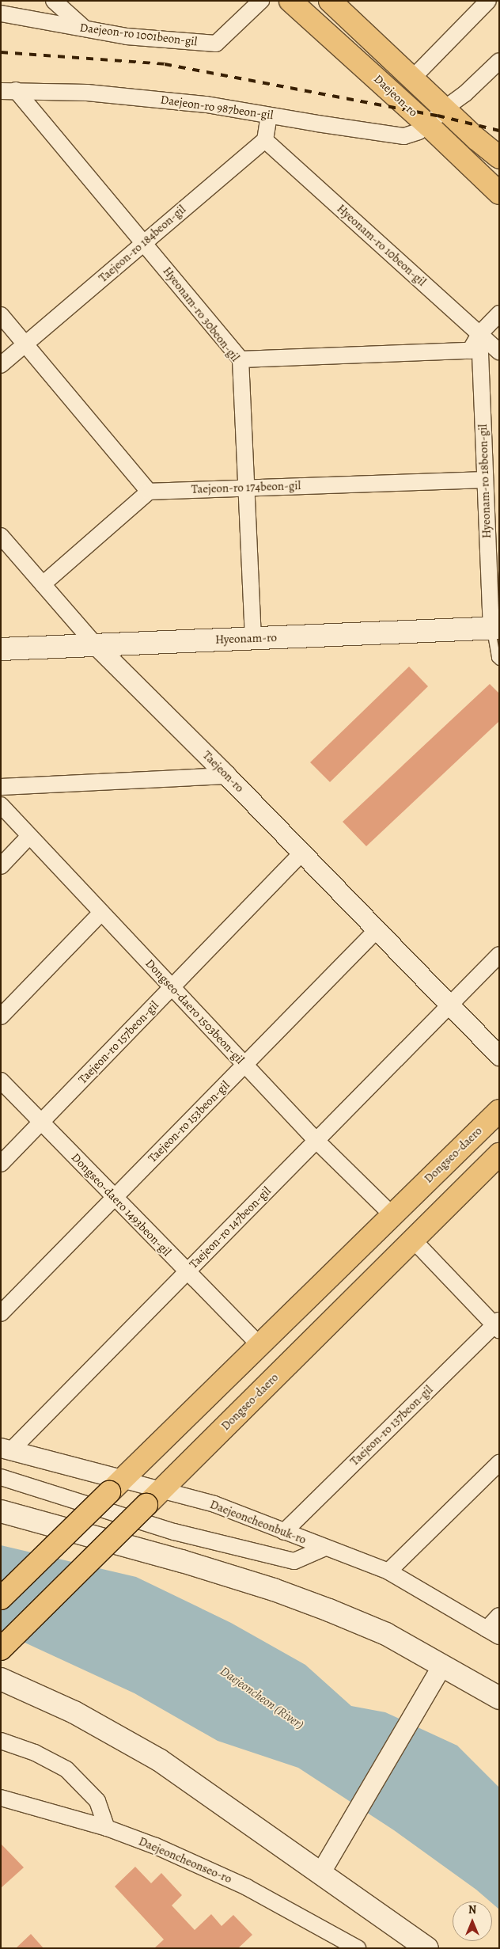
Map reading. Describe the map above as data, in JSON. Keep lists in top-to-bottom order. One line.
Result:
{"streets":{"main road":["Daejeon-ro","Hyeonam-ro","Dongseo-daero"],"street":["Daejeon-ro 1001beon-gil","Daejeon-ro 987beon-gil","Taejeon-ro 184beon-gil","Hyeonam-ro 10beon-gil","Hyeonam-ro 30beon-gil","Hyeonam-ro 18beon-gil","Taejeon-ro 174beon-gil","Taejeon-ro","Dongseo-daero 1503beon-gil","Taejeon-ro 157beon-gil","Taejeon-ro 153beon-gil","Dongseo-daero 1493beon-gil","Taejeon-ro 147beon-gil","Taejeon-ro 137beon-gil","Daejeoncheonbuk-ro","Daejeoncheonseo-ro"]},"crossings":[["Daejeon-ro","Daejeon-ro 987beon-gil"],["Daejeon-ro 987beon-gil","Hyeonam-ro 30beon-gil"],["Taejeon-ro 184beon-gil","Hyeonam-ro 10beon-gil"],["Taejeon-ro 184beon-gil","Hyeonam-ro 30beon-gil"],["Hyeonam-ro 10beon-gil","Hyeonam-ro 18beon-gil"],["Hyeonam-ro 30beon-gil","Taejeon-ro 174beon-gil"],["Hyeonam-ro 30beon-gil","Hyeonam-ro"],["Hyeonam-ro 18beon-gil","Taejeon-ro 174beon-gil"],["Hyeonam-ro 18beon-gil","Hyeonam-ro"],["Hyeonam-ro","Taejeon-ro"],["Taejeon-ro","Taejeon-ro 157beon-gil"],["Taejeon-ro","Taejeon-ro 153beon-gil"],["Taejeon-ro","Taejeon-ro 147beon-gil"],["Dongseo-daero 1503beon-gil","Taejeon-ro 157beon-gil"],["Dongseo-daero 1503beon-gil","Taejeon-ro 153beon-gil"],["Dongseo-daero 1503beon-gil","Dongseo-daero"],["Dongseo-daero 1503beon-gil","Taejeon-ro 147beon-gil"],["Taejeon-ro 157beon-gil","Dongseo-daero 1493beon-gil"],["Taejeon-ro 153beon-gil","Dongseo-daero 1493beon-gil"],["Dongseo-daero","Dongseo-daero 1493beon-gil"],["Dongseo-daero","Daejeoncheonbuk-ro"],["Dongseo-daero 1493beon-gil","Taejeon-ro 147beon-gil"],["Taejeon-ro 147beon-gil","Daejeoncheonbuk-ro"],["Taejeon-ro 137beon-gil","Daejeoncheonbuk-ro"]],"water":["Daejeoncheon (River)"],"north":"top"}
